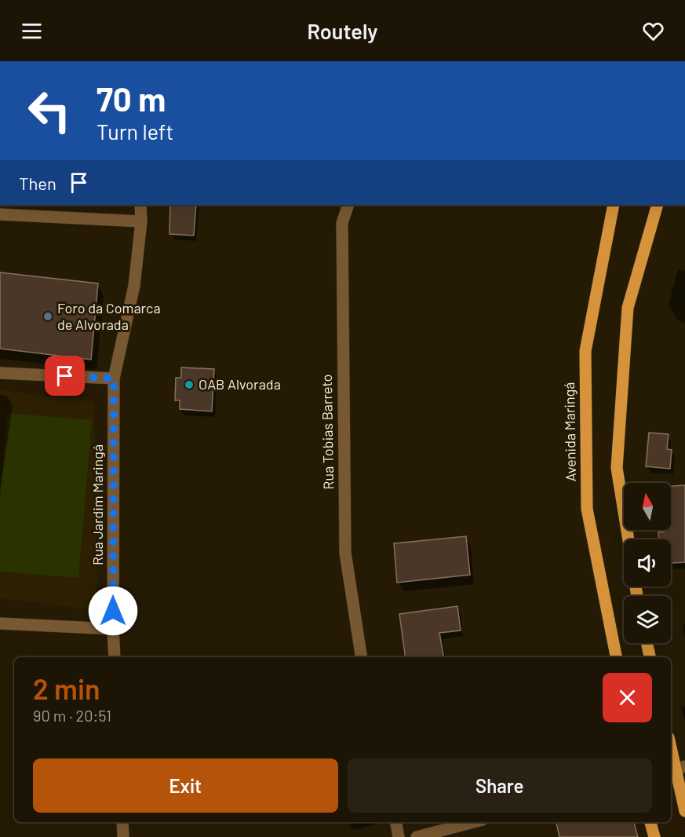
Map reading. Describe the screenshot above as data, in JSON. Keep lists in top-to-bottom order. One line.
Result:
{"streets":{"main road":["Avenida Maringá"],"street":["Rua Tobias Barreto","Rua Jardim Maringá"]},"places":["Foro da Comarca de Alvorada","OAB Alvorada"],"north":"top","page":{"header":"Routely","turn":["70 m","Turn left"],"then":"Then","heading":["2 min","90 m · 20:51"],"buttons":["Exit","Share"]}}
